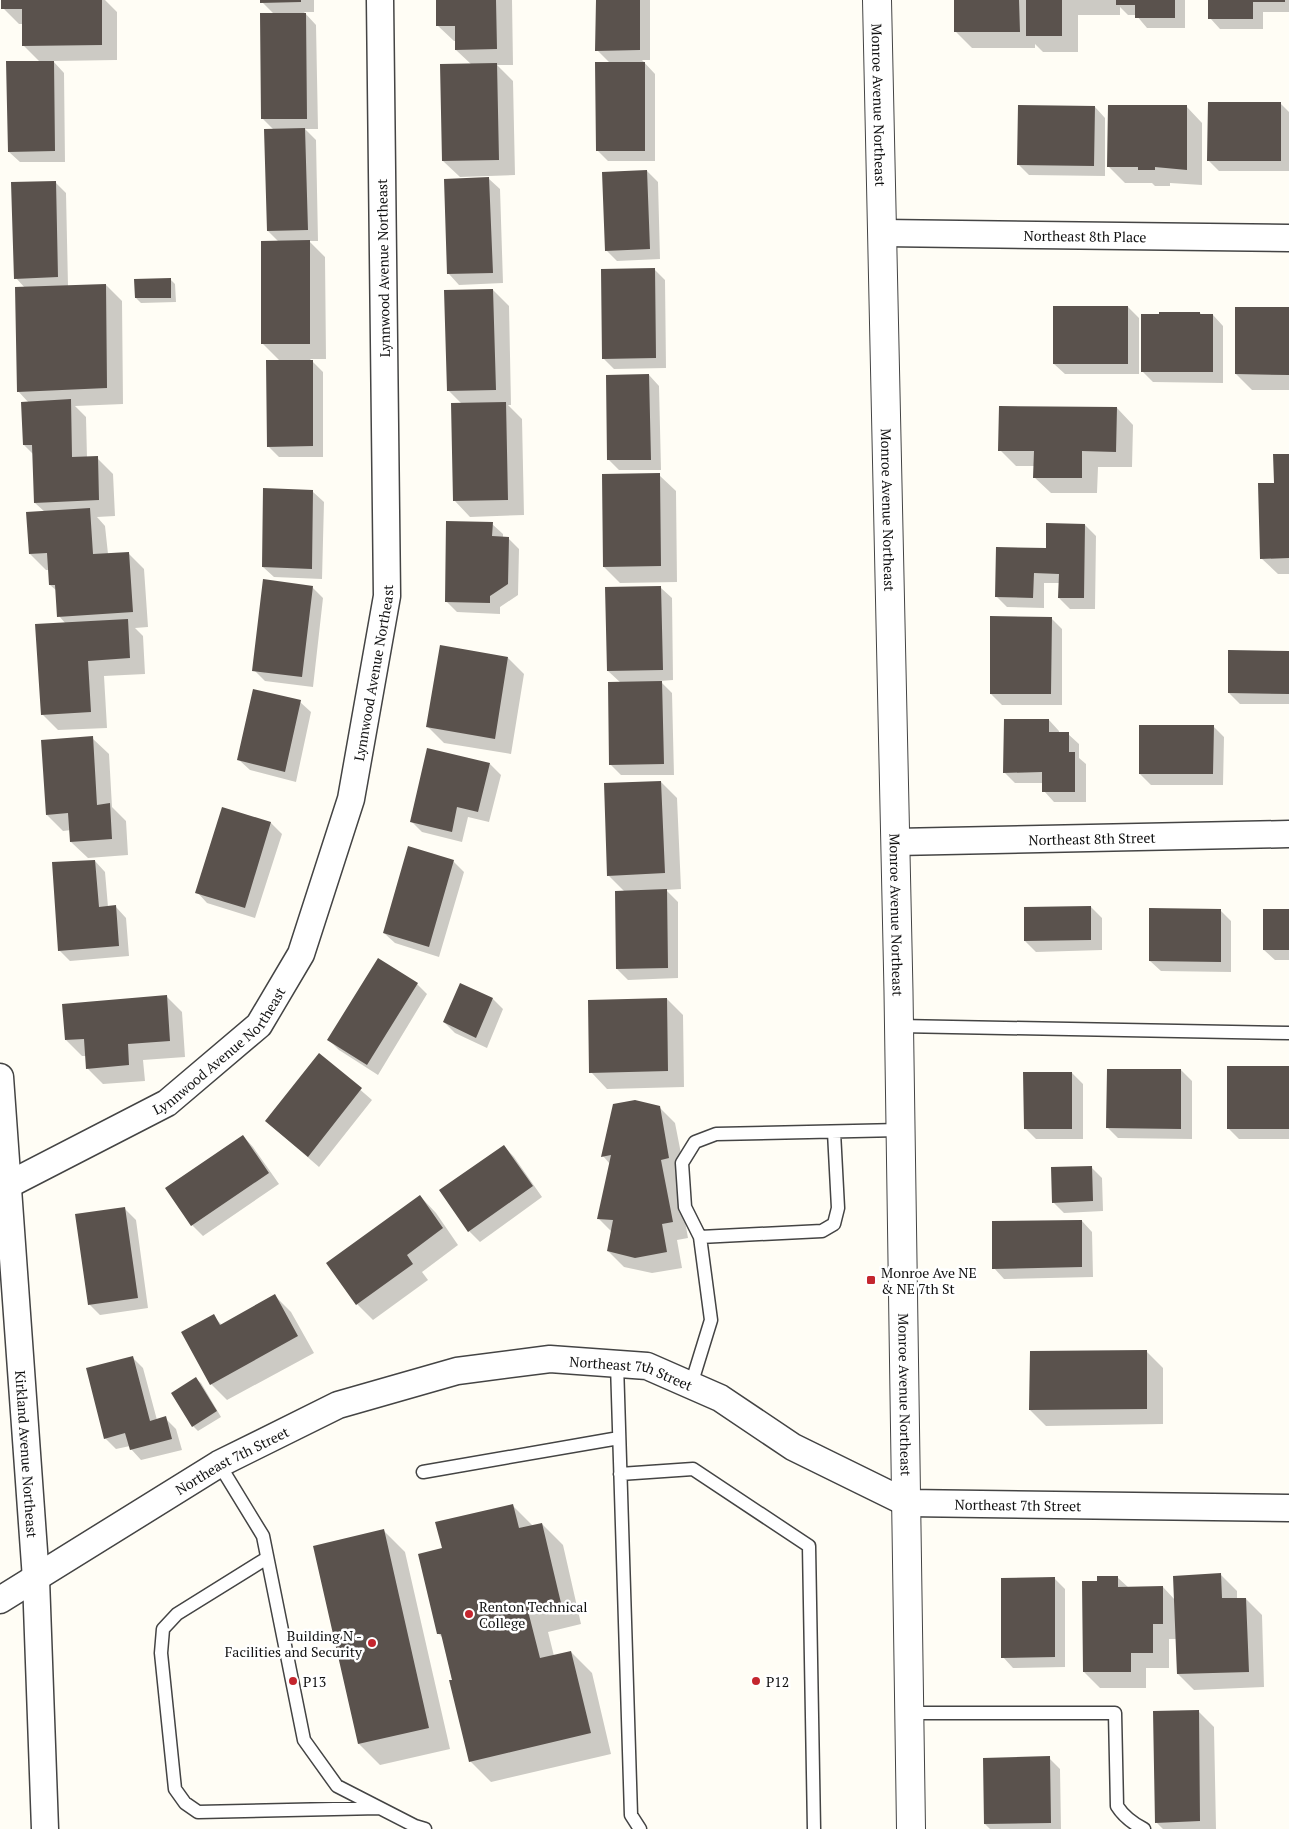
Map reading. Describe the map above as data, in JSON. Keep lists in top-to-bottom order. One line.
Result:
{"streets":{"street":["Monroe Avenue Northeast","Northeast 8th Place","Lynnwood Avenue Northeast","Northeast 8th Street","Northeast 7th Street","Kirkland Avenue Northeast"]},"crossings":[["Monroe Avenue Northeast","Northeast 8th Place"],["Monroe Avenue Northeast","Northeast 8th Street"],["Monroe Avenue Northeast","Northeast 7th Street"],["Lynnwood Avenue Northeast","Kirkland Avenue Northeast"],["Northeast 7th Street","Kirkland Avenue Northeast"]],"places":{"transit":["Monroe Ave NE & NE 7th St"],"other":["Renton Technical College","Building N - Facilities and Security","P13","P12"]}}
